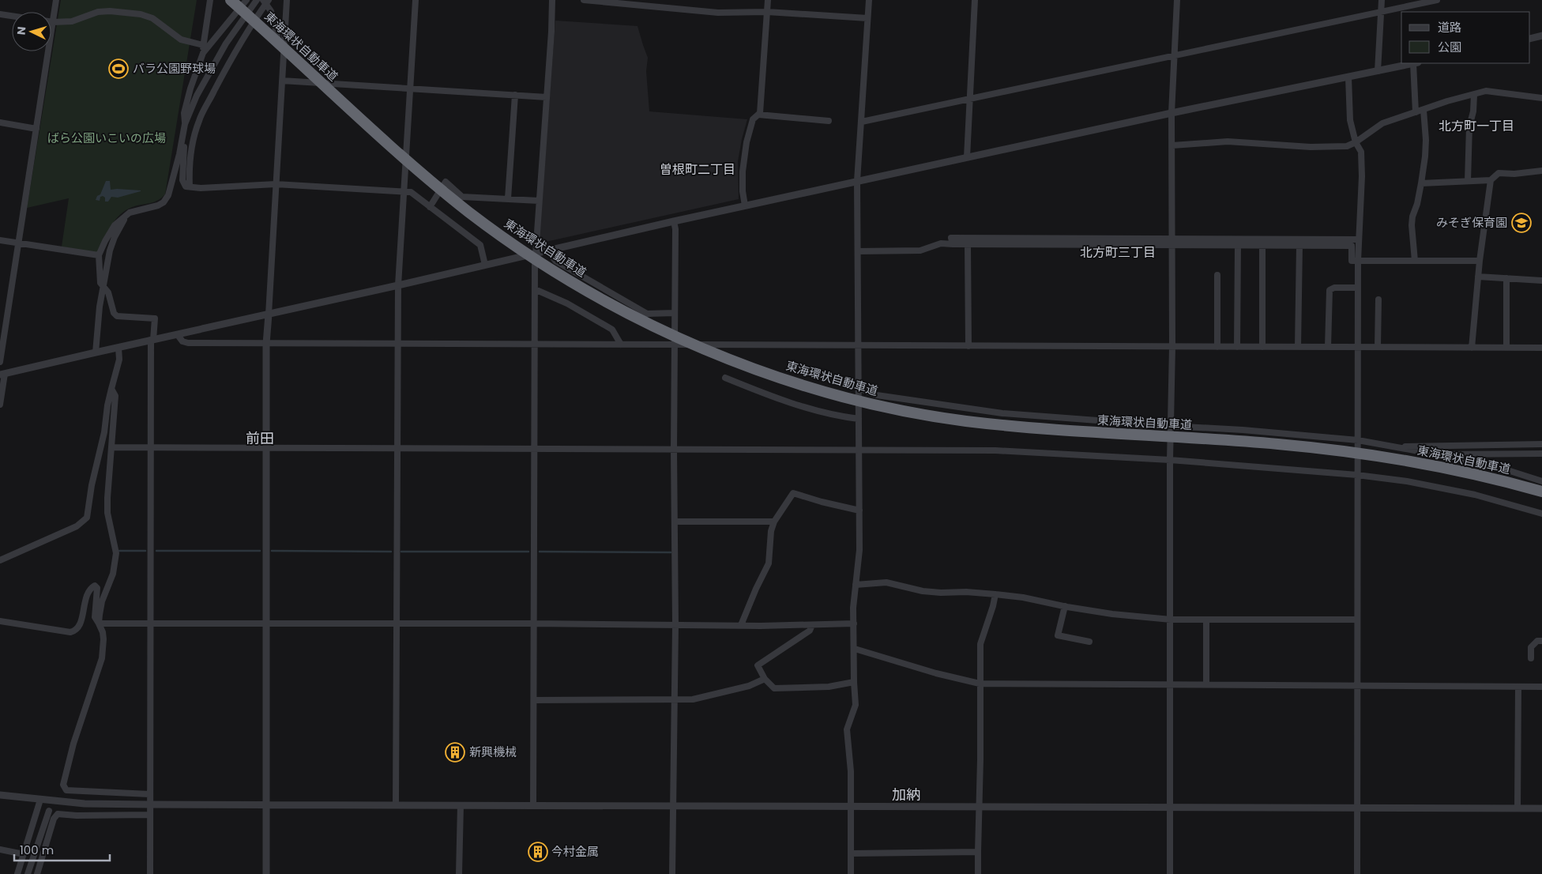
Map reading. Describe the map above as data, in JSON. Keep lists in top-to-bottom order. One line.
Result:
{"streets":{"highway":["東海環状自動車道"]},"districts":["北方町一丁目","曽根町二丁目","北方町三丁目","前田","加納"],"parks":["ばら公園いこいの広場"],"places":{"sports":["バラ公園野球場"],"school or university":["みそぎ保育園"],"building":["新興機械","今村金属"]},"legend":["道路","公園"],"scale_bar":"100 m","north":"left"}
